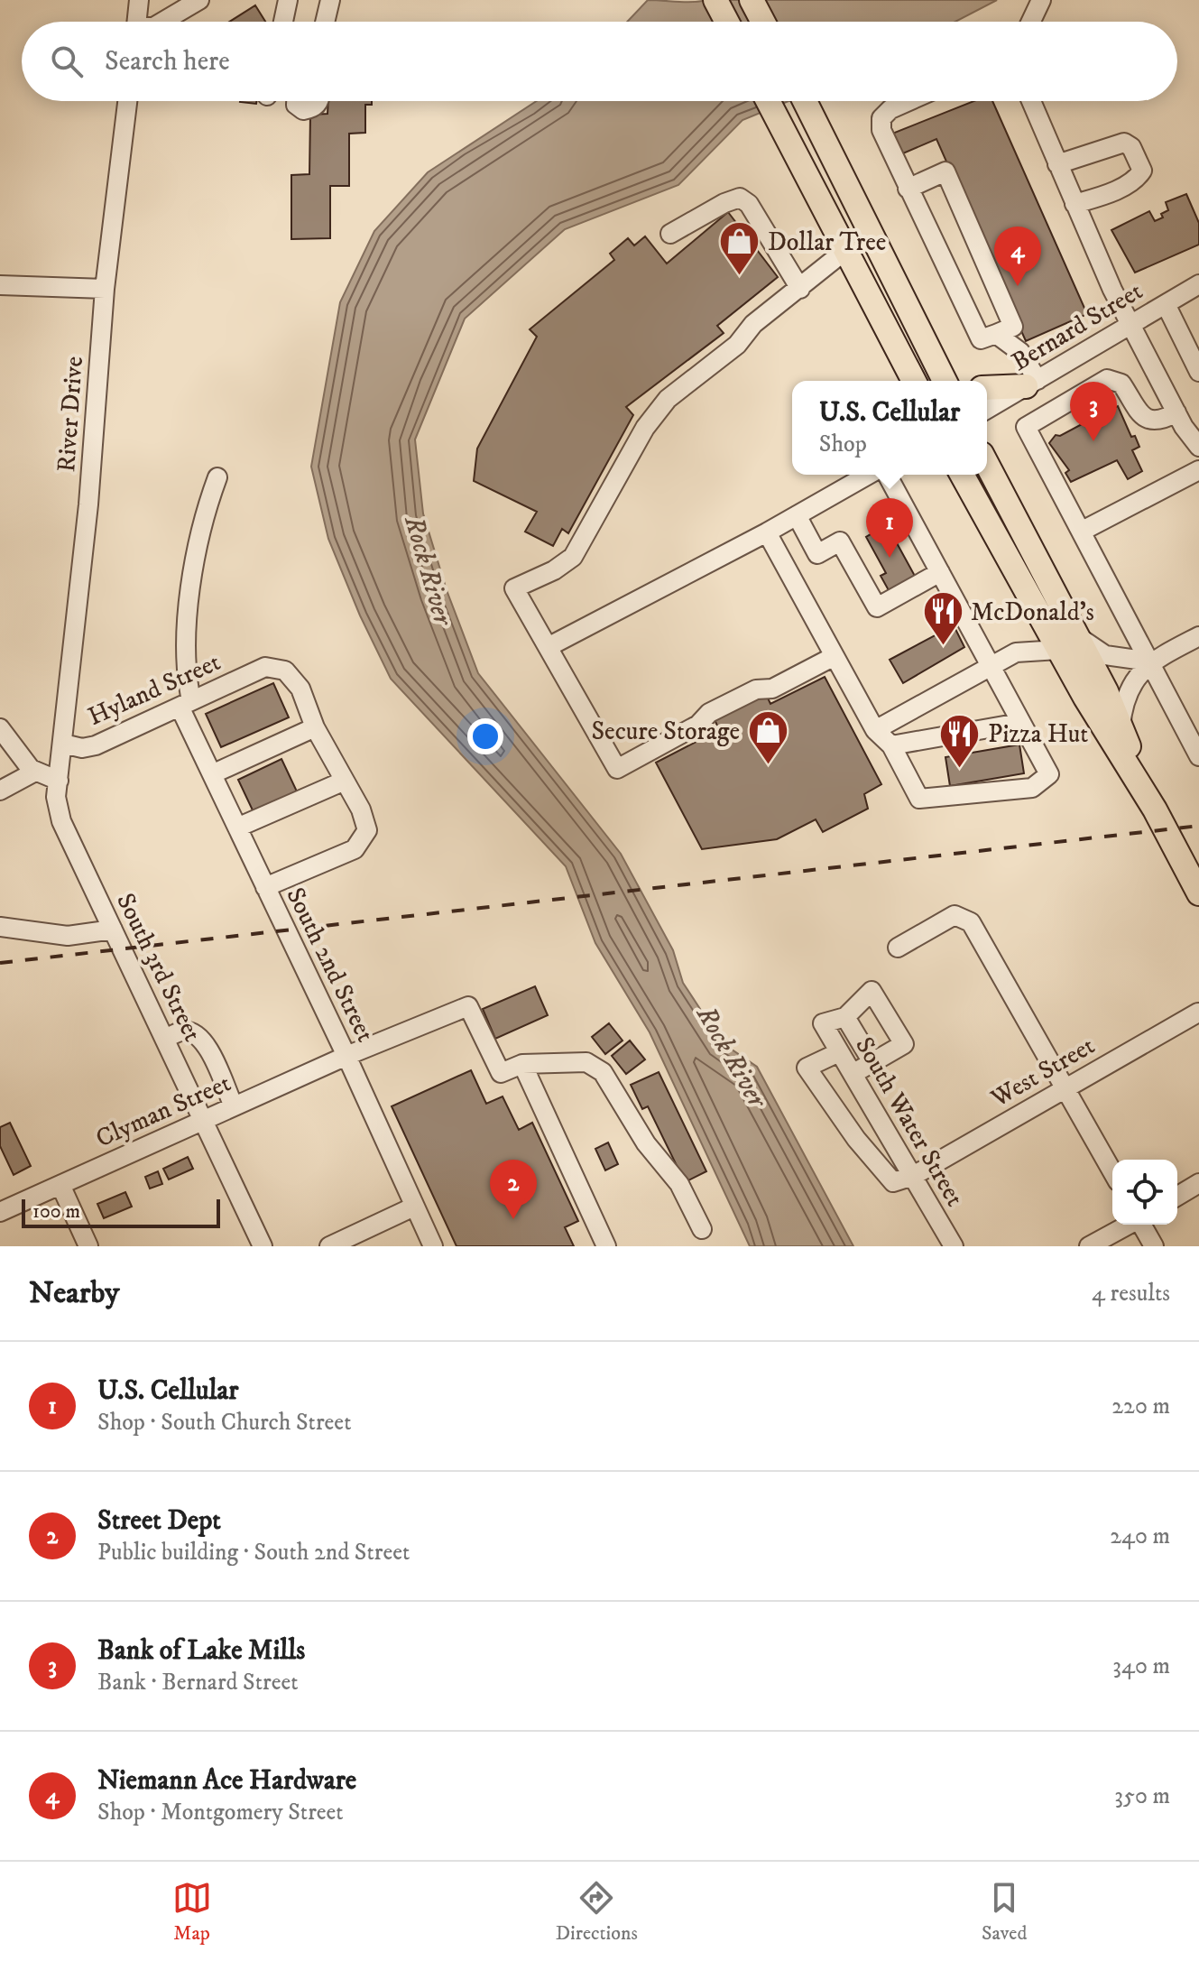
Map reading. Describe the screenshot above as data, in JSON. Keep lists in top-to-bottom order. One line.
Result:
{"streets":{"street":["Bernard Street","River Drive","Hyland Street","South 2nd Street","South 3rd Street","West Street","Clyman Street","South Water Street"]},"crossings":[["River Drive","Hyland Street"],["River Drive","South 3rd Street"],["Hyland Street","South 2nd Street"],["South 2nd Street","Clyman Street"],["South 3rd Street","Clyman Street"],["West Street","South Water Street"]],"water":["Rock River"],"places":{"shop":["Dollar Tree","Secure Storage"],"restaurant":["McDonald's","Pizza Hut"]},"scale_bar":"100 m","page":{"search":"Search here","pins":["4","3","1","2"],"popup":["U.S. Cellular","Shop"],"scale":"100 m","heading":["Nearby","4 results"],"list":[{"mark":"1","name":"U.S. Cellular","note":"Shop · South Church Street","value":"220 m"},{"mark":"2","name":"Street Dept","note":"Public building · South 2nd Street","value":"240 m"},{"mark":"3","name":"Bank of Lake Mills","note":"Bank · Bernard Street","value":"340 m"},{"mark":"4","name":"Niemann Ace Hardware","note":"Shop · Montgomery Street","value":"350 m"}],"nav":["Map","Directions","Saved"]}}
